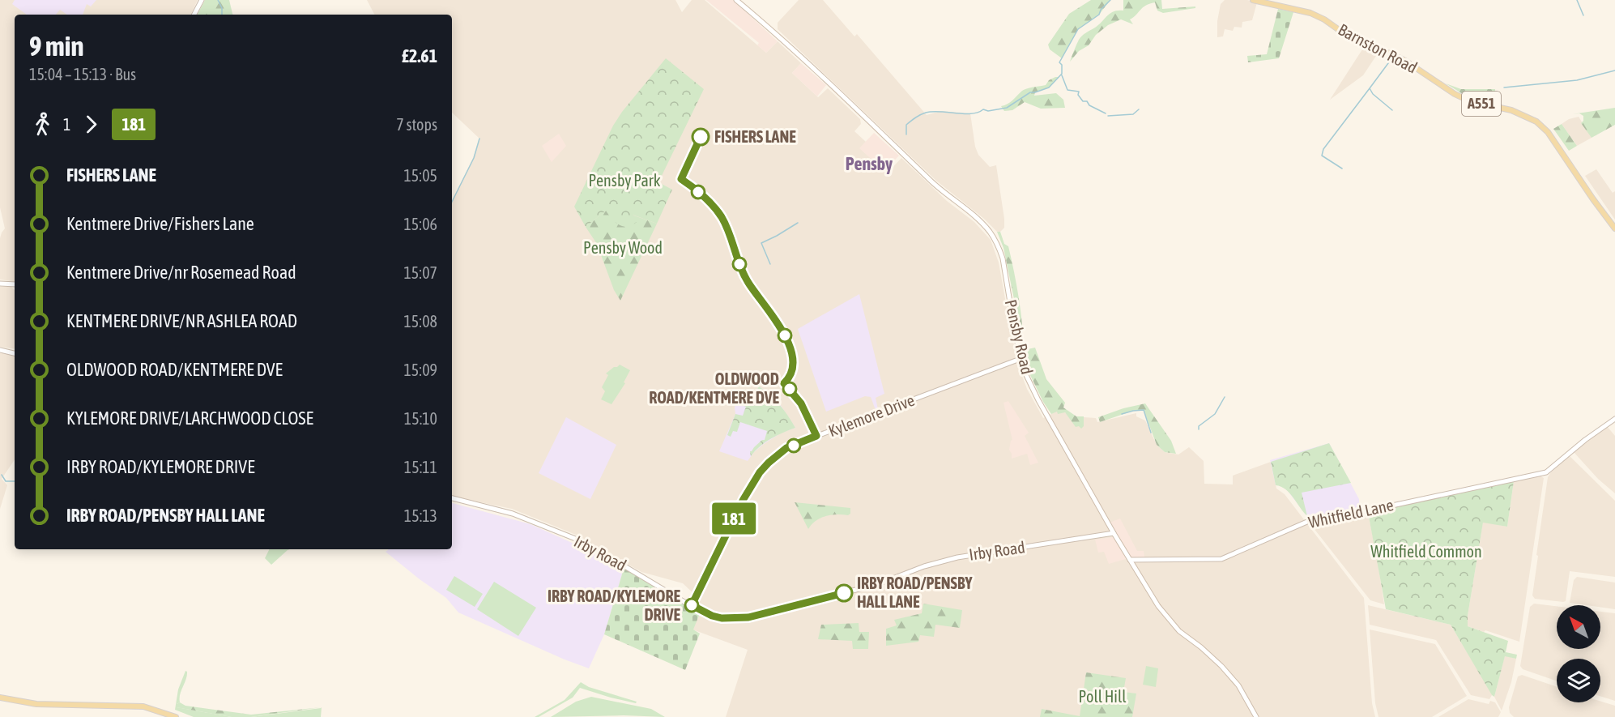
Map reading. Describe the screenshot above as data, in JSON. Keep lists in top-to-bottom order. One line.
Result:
{"streets":{"main road":["Barnston Road","A551"],"street":["Pensby Road","Kylemore Drive","Whitfield Lane","Irby Road"]},"crossings":[["Pensby Road","Kylemore Drive"],["Pensby Road","Whitfield Lane"],["Pensby Road","Irby Road"],["Kylemore Drive","Irby Road"]],"districts":["Pensby"],"parks":["Pensby Park","Pensby Wood","Whitfield Common","Poll Hill"],"places":["FISHERS LANE","OLDWOOD ROAD/KENTMERE DVE","IRBY ROAD/PENSBY HALL LANE","IRBY ROAD/KYLEMORE DRIVE"],"lines":["bus line 181"],"north":"top left","page":{"on_map":"181","heading":["9 min","15:04 – 15:13 · Bus","£2.61"],"legs":["1","181","7 stops"],"list":[{"name":"FISHERS LANE","value":"15:05"},{"name":"Kentmere Drive/Fishers Lane","value":"15:06"},{"name":"Kentmere Drive/nr Rosemead Road","value":"15:07"},{"name":"KENTMERE DRIVE/NR ASHLEA ROAD","value":"15:08"},{"name":"OLDWOOD ROAD/KENTMERE DVE","value":"15:09"},{"name":"KYLEMORE DRIVE/LARCHWOOD CLOSE","value":"15:10"},{"name":"IRBY ROAD/KYLEMORE DRIVE","value":"15:11"},{"name":"IRBY ROAD/PENSBY HALL LANE","value":"15:13"}]}}
